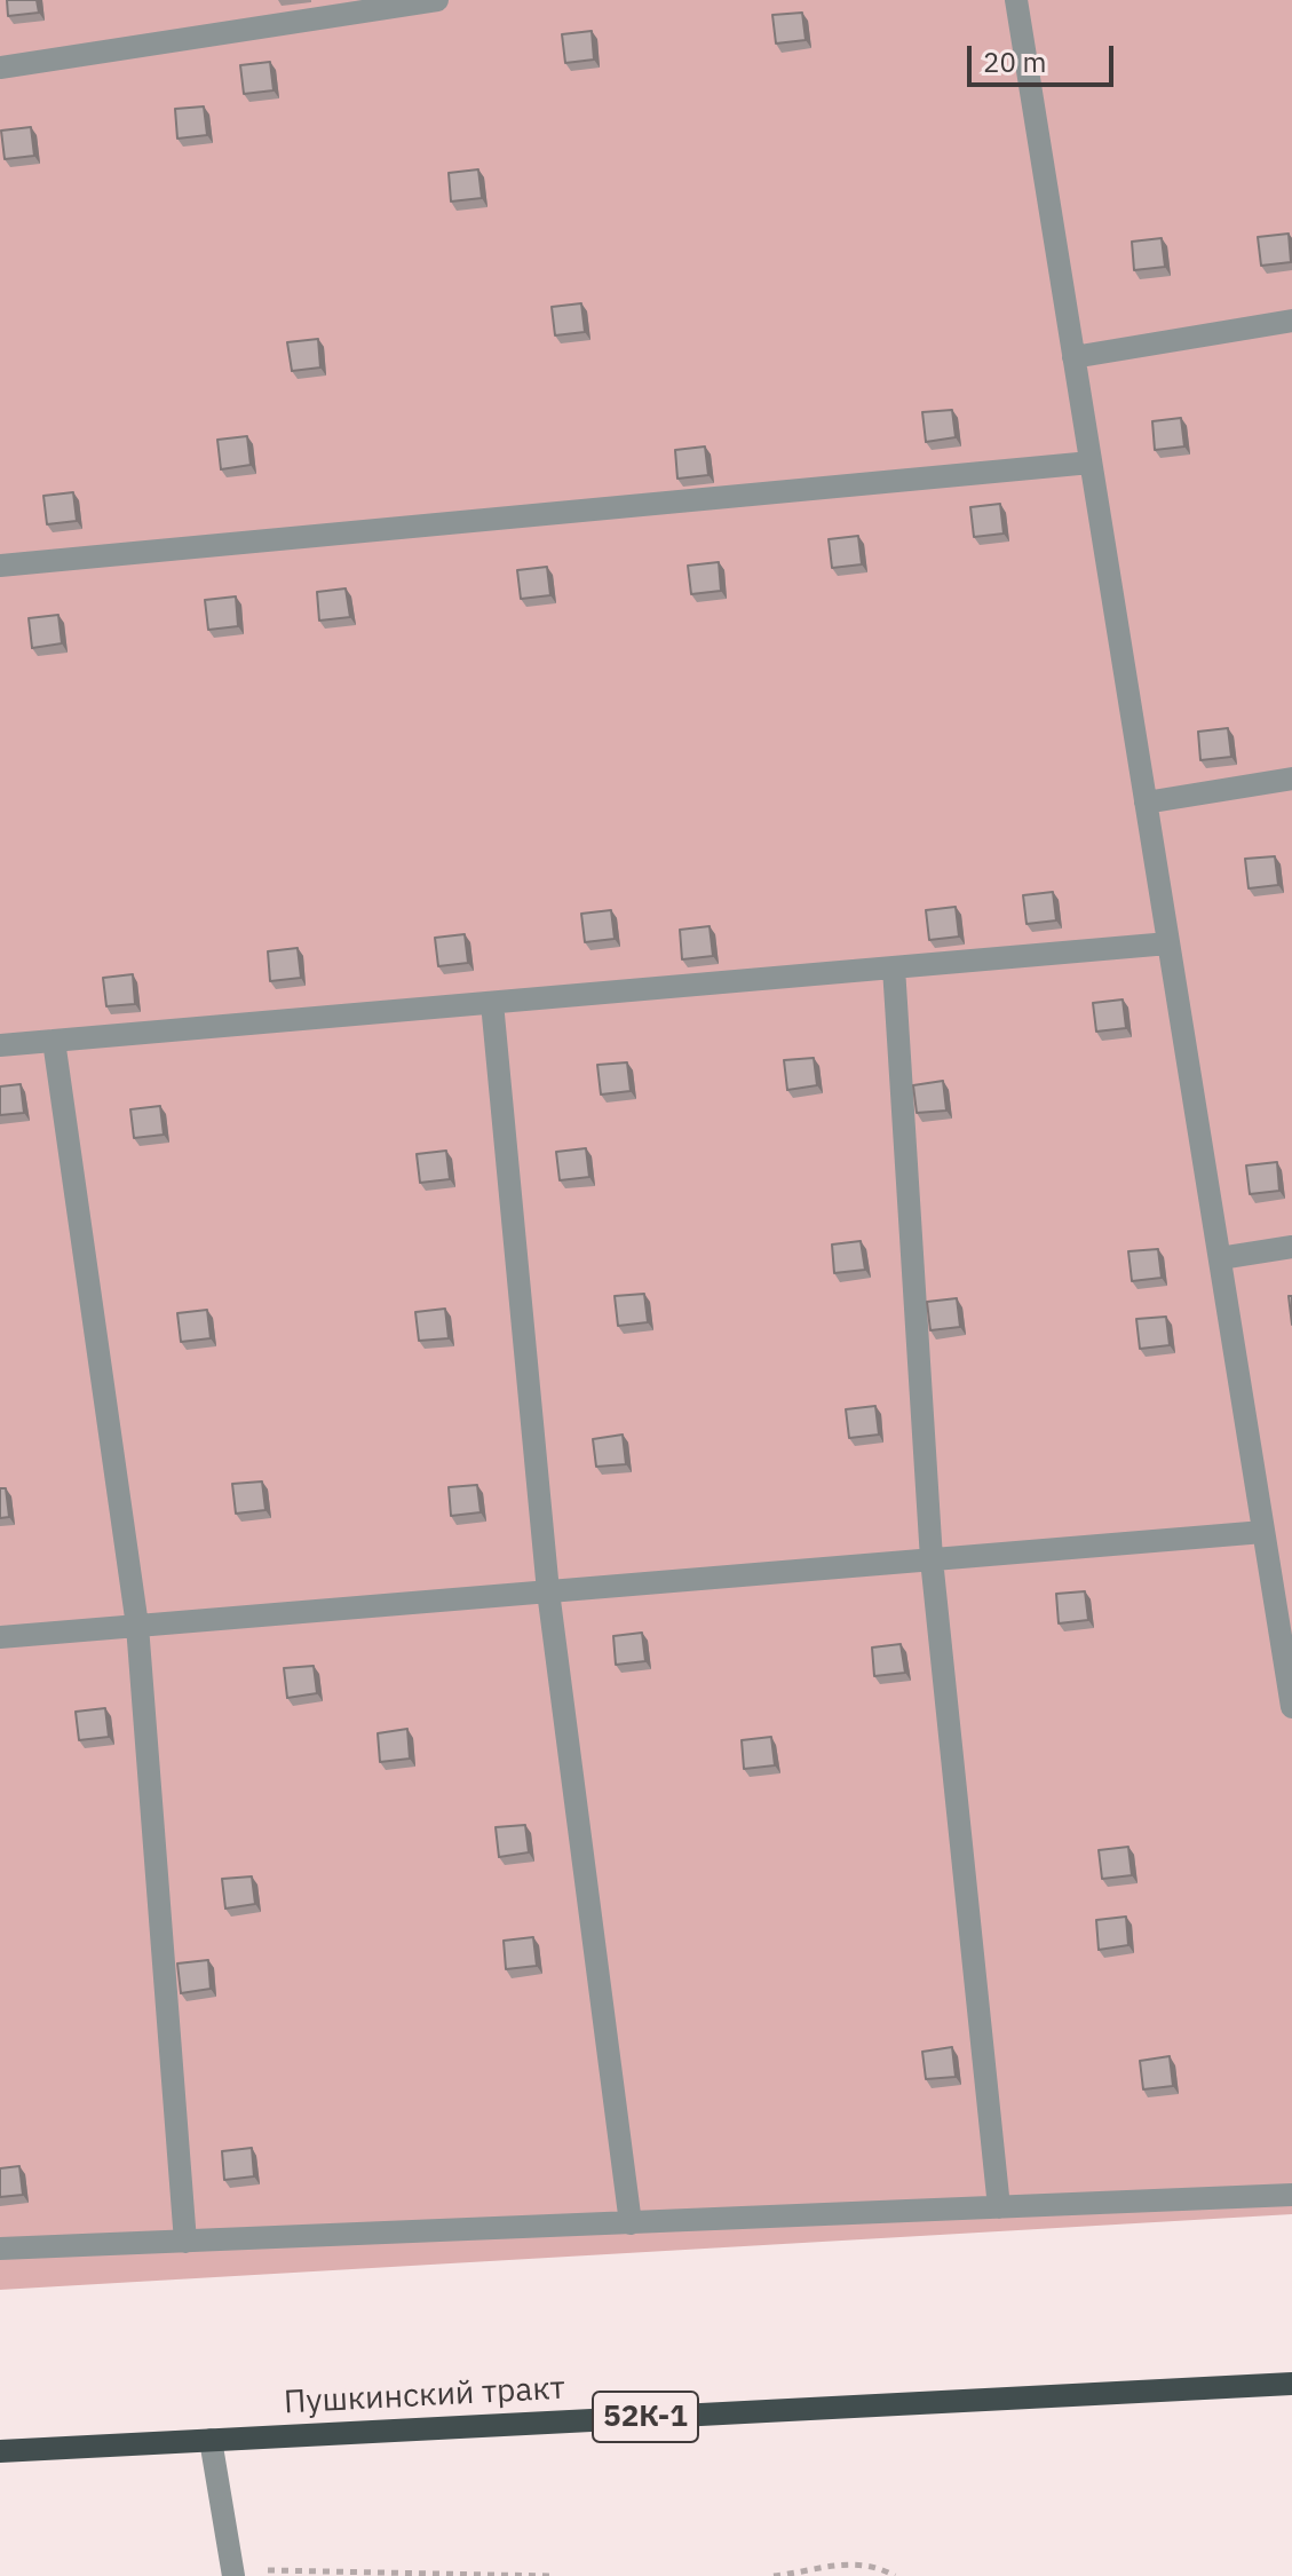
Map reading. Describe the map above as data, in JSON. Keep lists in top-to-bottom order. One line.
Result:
{"streets":{"main road":["Пушкинский тракт","52К-1"]},"scale_bar":"20 m"}
